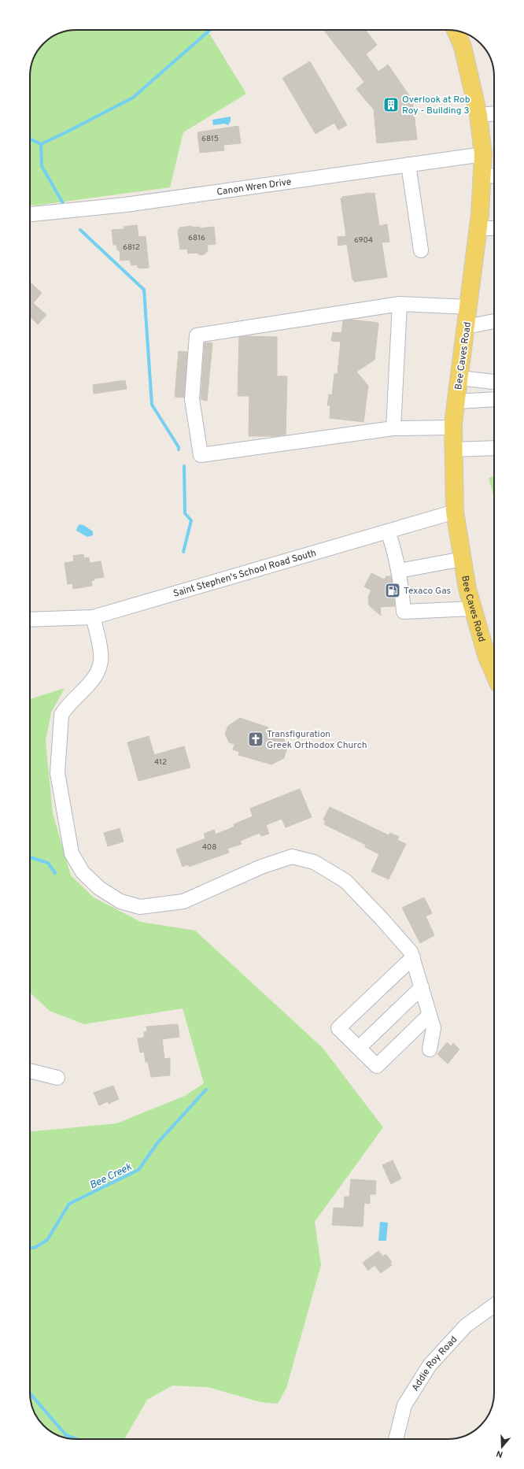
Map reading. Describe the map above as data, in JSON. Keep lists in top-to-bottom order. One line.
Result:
{"streets":{"main road":["Bee Caves Road"],"street":["Canon Wren Drive","Saint Stephen's School Road South","Addie Roy Road"]},"crossings":[["Canon Wren Drive","Bee Caves Road"],["Bee Caves Road","Saint Stephen's School Road South"]],"water":["Bee Creek"],"places":{"building":["Overlook at Rob Roy - Building 3"],"fuel station":["Texaco Gas"],"church":["Transfiguration Greek Orthodox Church"]},"house_numbers":["6815","6816","6904","6812","412","408"],"north":"bottom"}
